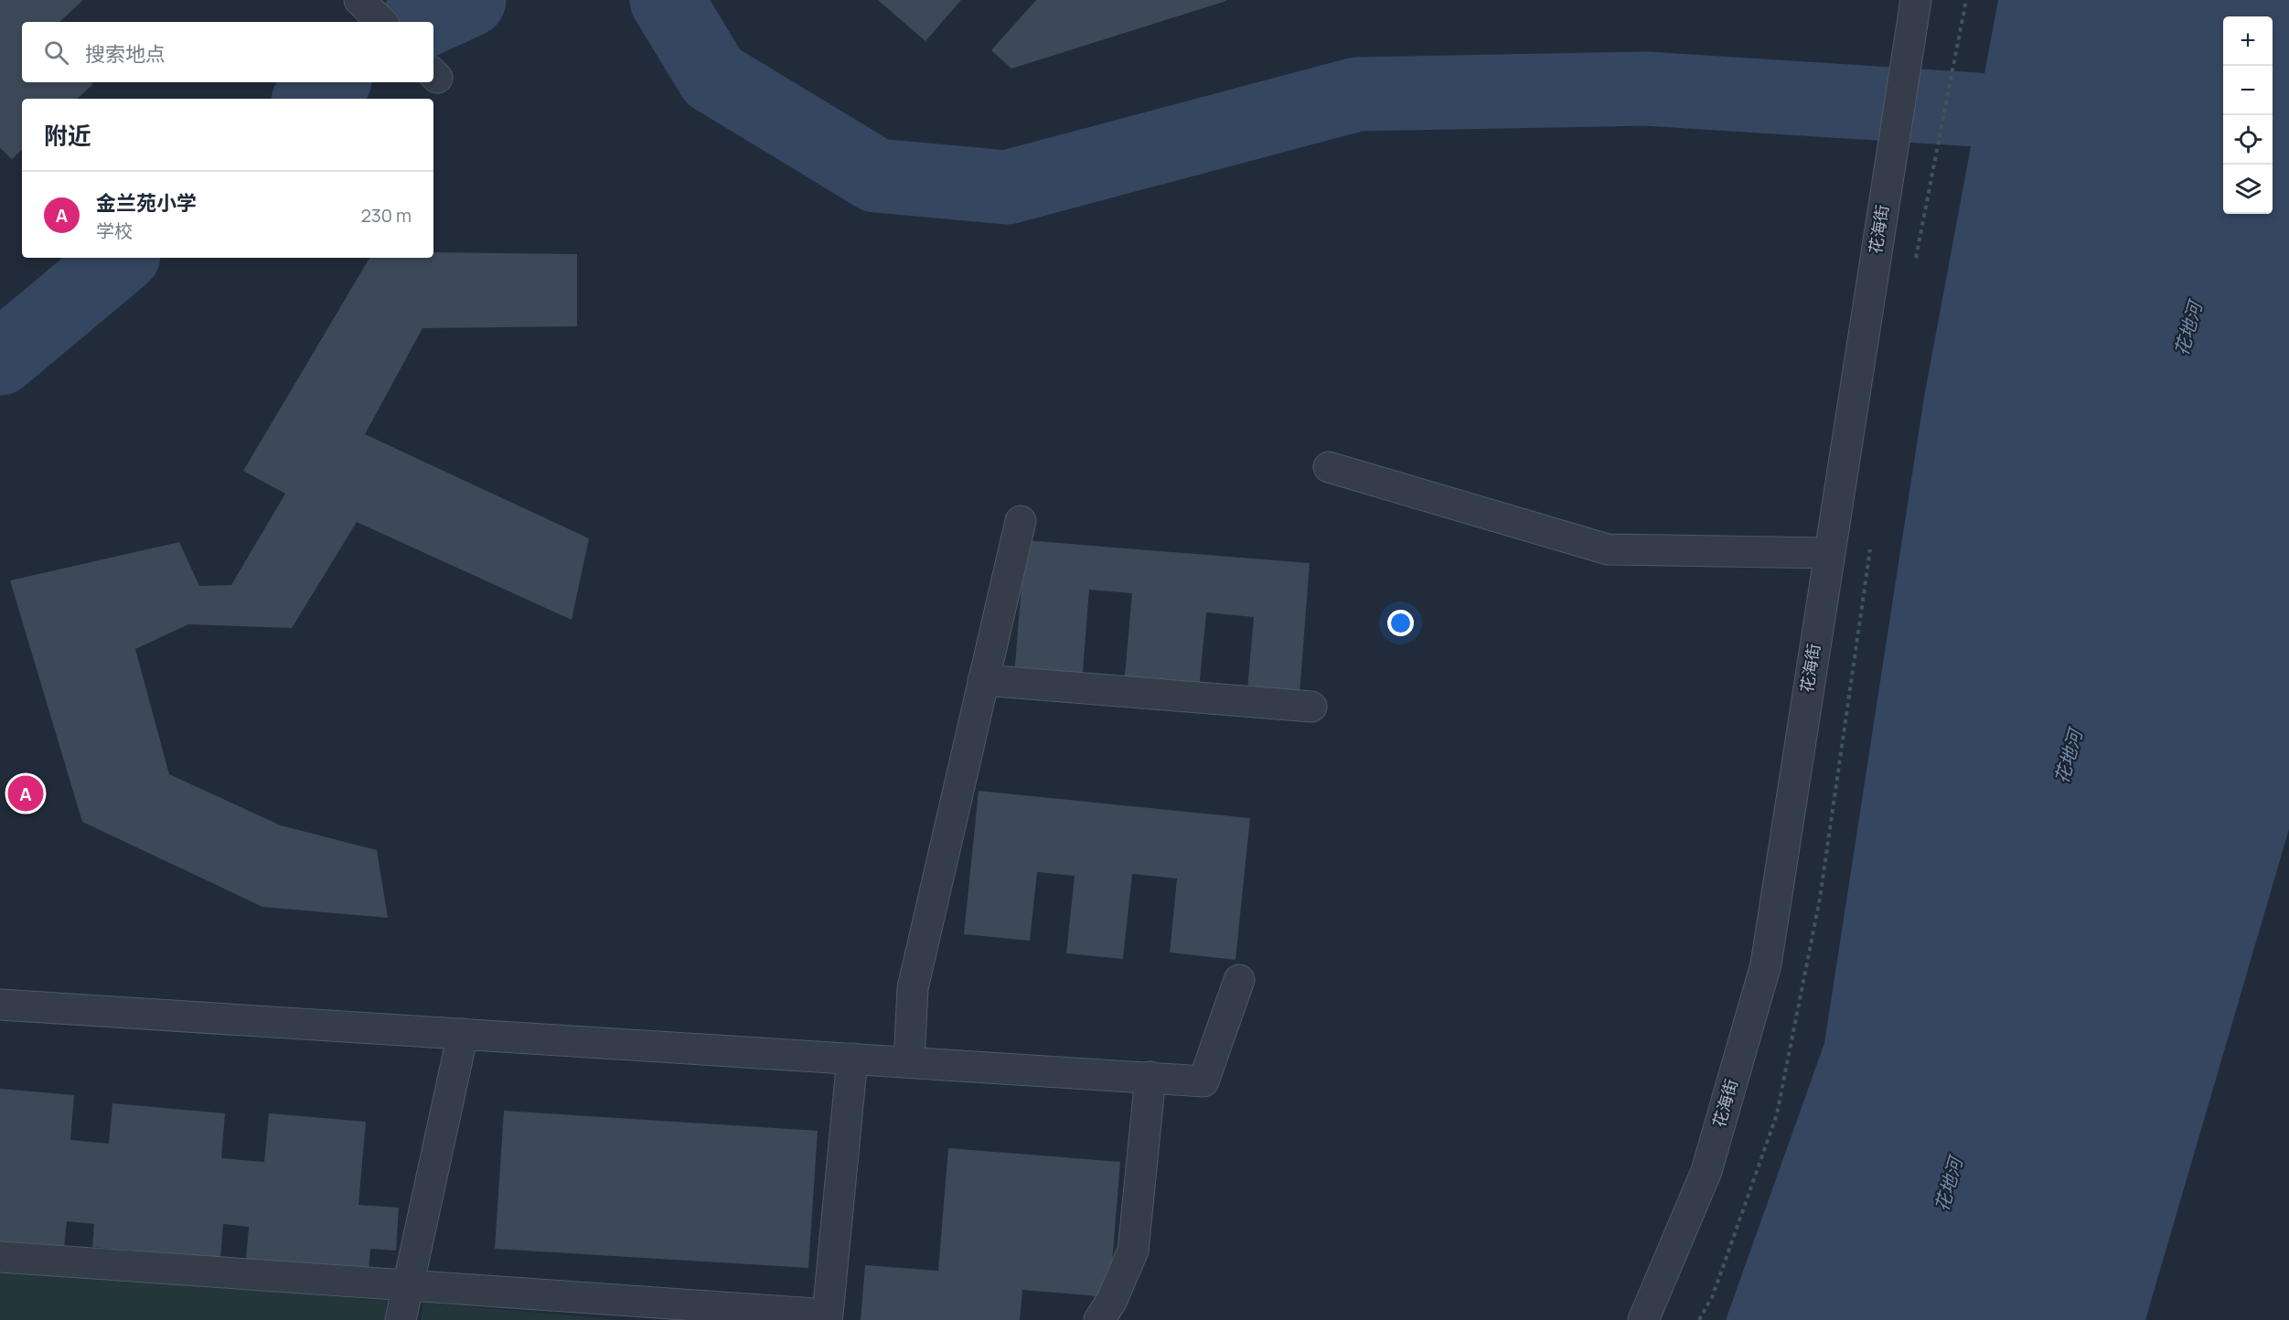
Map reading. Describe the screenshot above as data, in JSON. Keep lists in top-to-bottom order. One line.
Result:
{"streets":{"street":["花海街"]},"water":["花地河"],"page":{"map_buttons":["+","−"],"search":"搜索地点","heading":"附近","list":[{"mark":"A","name":"金兰苑小学","note":"学校","value":"230 m"}],"pins":"A"}}
